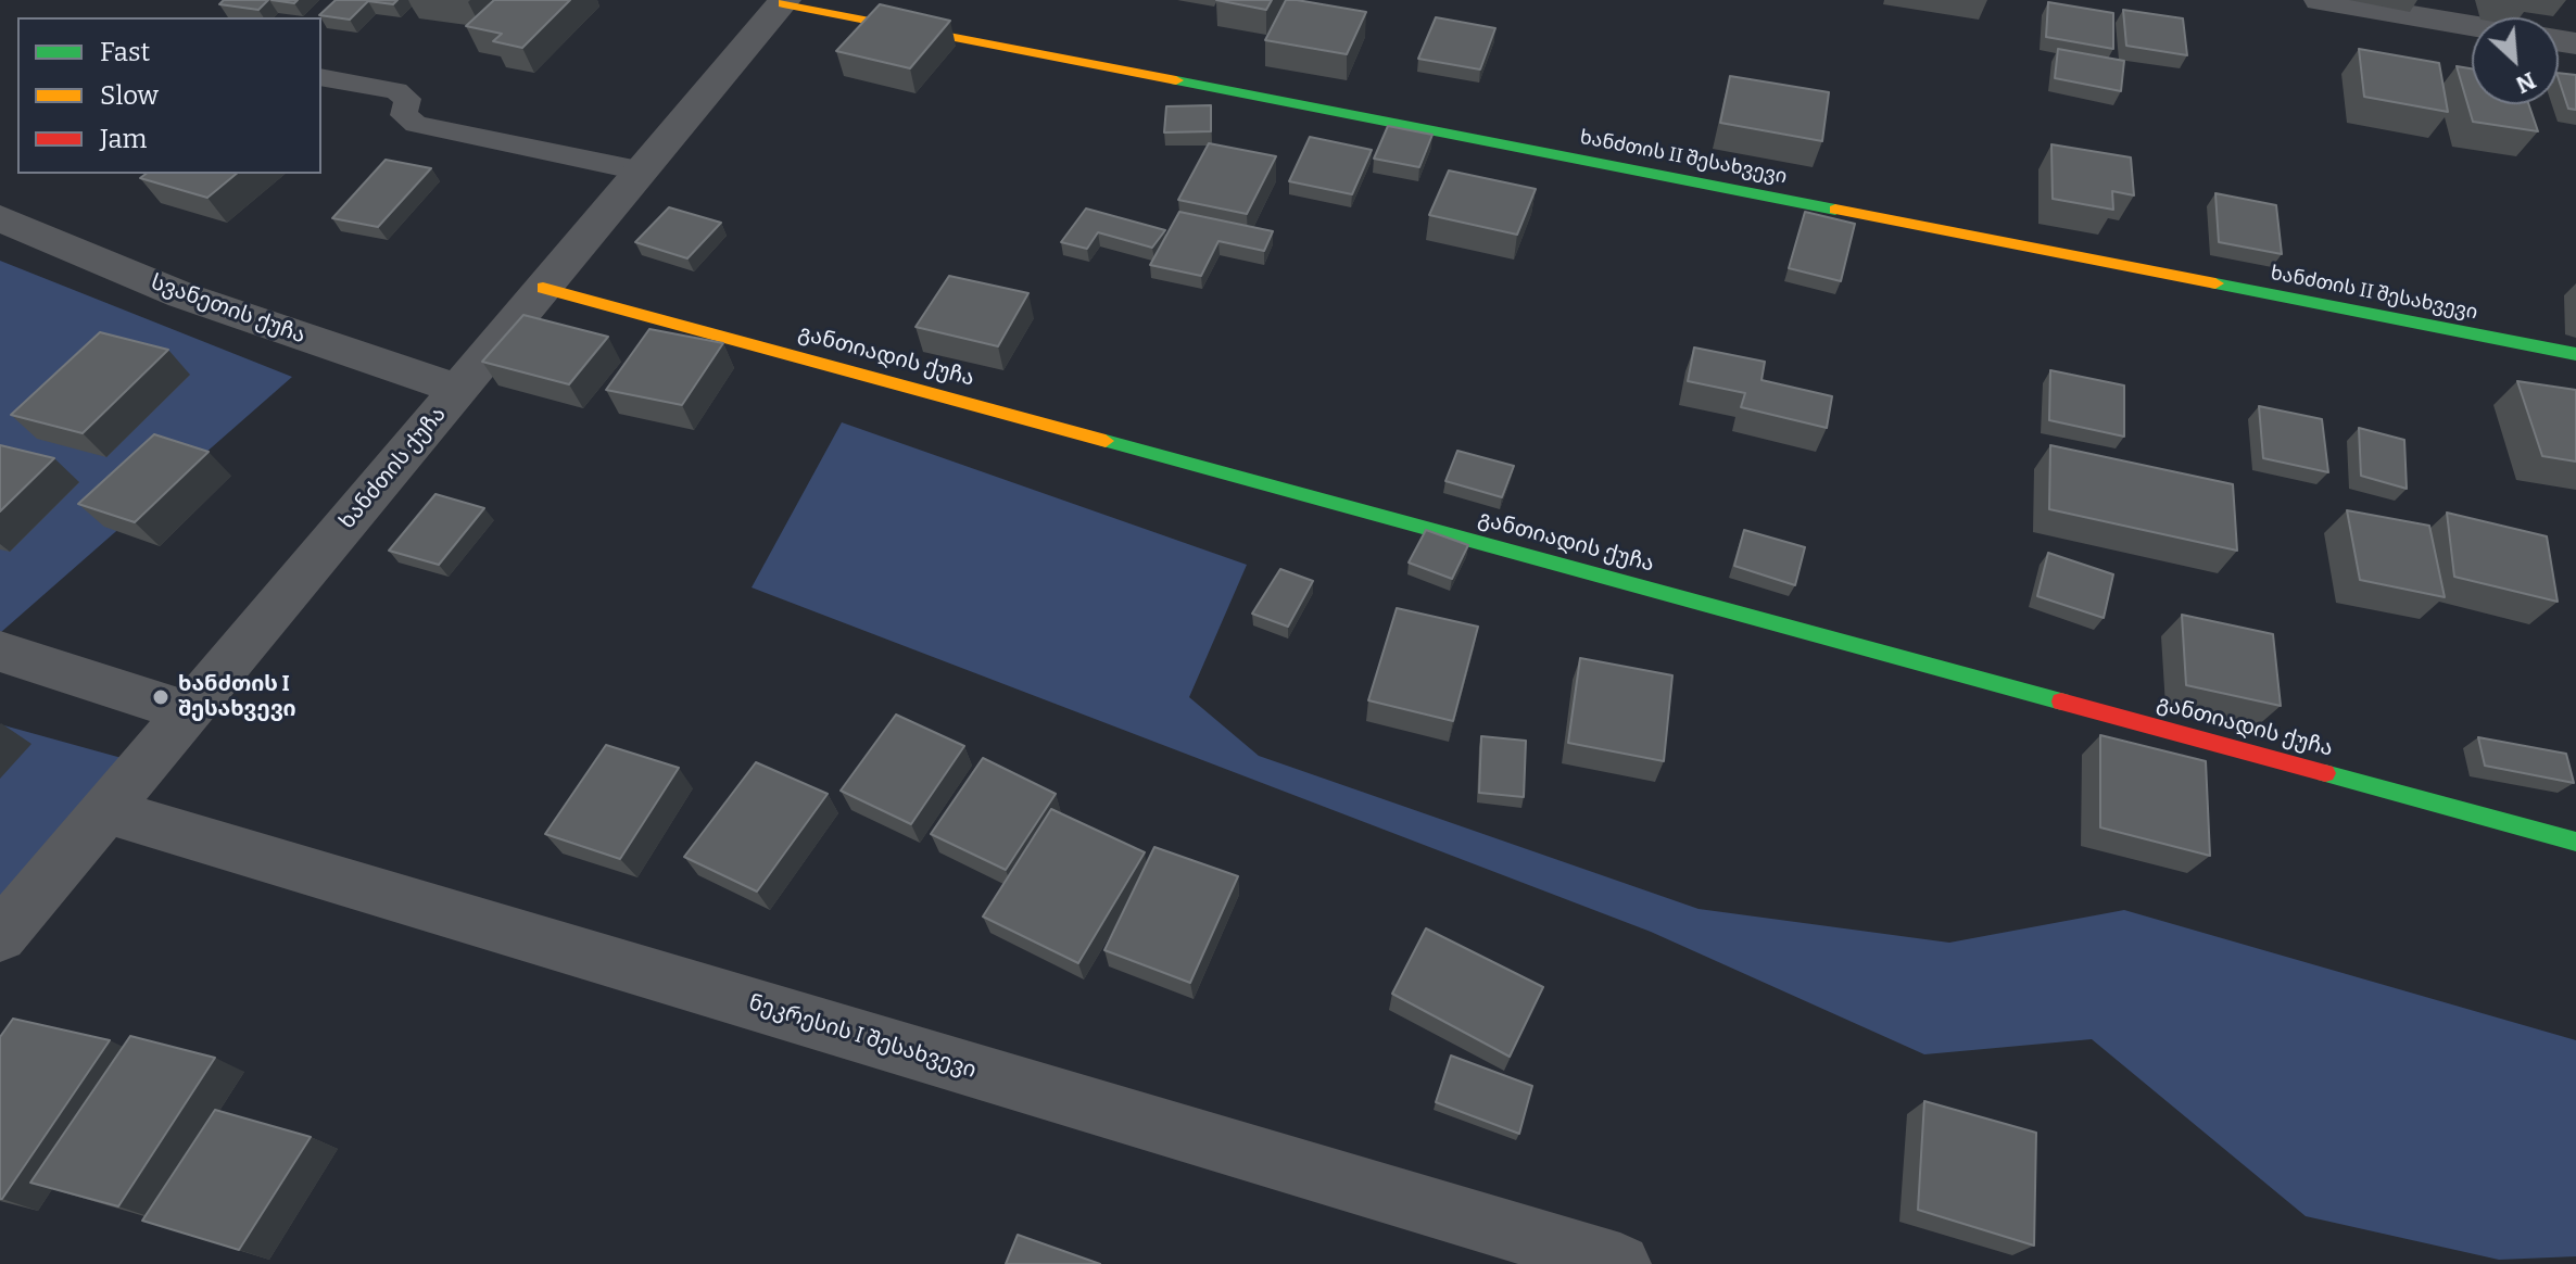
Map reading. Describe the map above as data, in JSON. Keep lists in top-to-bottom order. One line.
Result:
{"streets":{"street":["ხანძთის II შესახვევი","სვანეთის ქუჩა","განთიადის ქუჩა","ხანძთის ქუჩა","ნეკრესის I შესახვევი"]},"crossings":[["ხანძთის II შესახვევი","ხანძთის ქუჩა"],["სვანეთის ქუჩა","ხანძთის ქუჩა"],["განთიადის ქუჩა","ხანძთის ქუჩა"],["ხანძთის ქუჩა","ნეკრესის I შესახვევი"]],"places":["ხანძთის I შესახვევი"],"legend":["Fast","Slow","Jam"],"north":"bottom right"}
